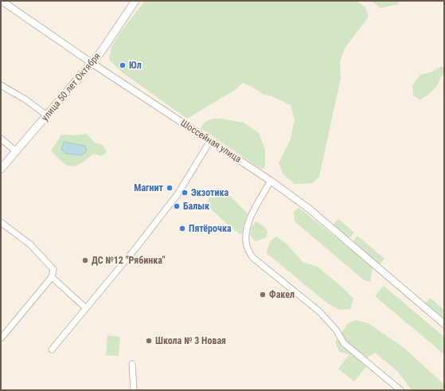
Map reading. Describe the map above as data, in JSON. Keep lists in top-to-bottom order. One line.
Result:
{"streets":{"main road":["улица 50 лет Октября"],"street":["Шоссейная улица"]},"crossings":[["улица 50 лет Октября","Шоссейная улица"]],"places":["Юл","Магнит","Экзотика","Балык","Пятёрочка","ДС №12 \"Рябинка\"","Факел","Школа № 3 Новая"]}
